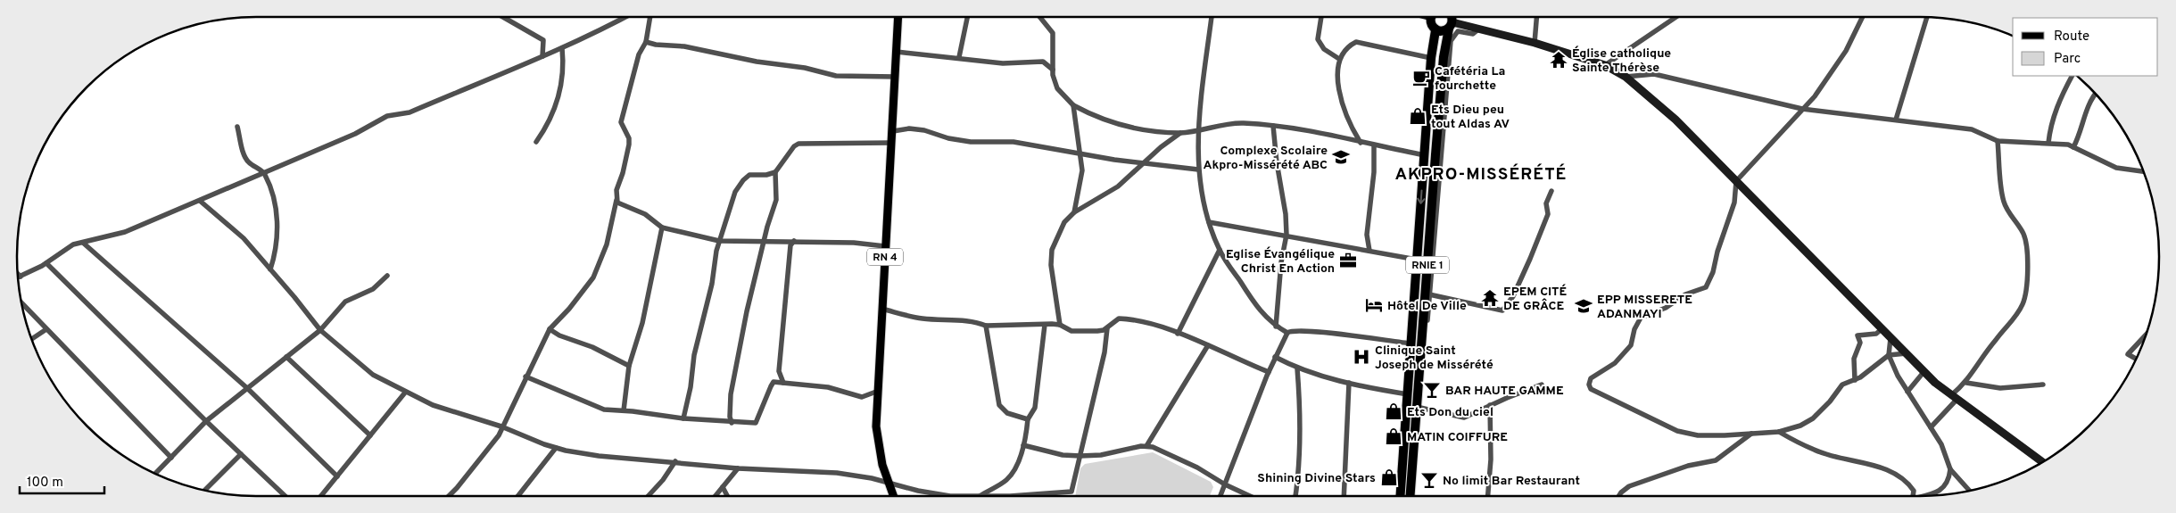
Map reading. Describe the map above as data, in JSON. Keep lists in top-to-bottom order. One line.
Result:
{"streets":{"highway":["RNIE 1"],"main road":["RN 4"]},"districts":["AKPRO-MISSÉRÉTÉ"],"places":{"temple":["Église catholique Sainte Thérèse","EPEM CITÉ DE GRÂCE"],"cafe":["Cafétéria La fourchette"],"shop":["Ets Dieu peu tout Aldas AV","Ets Don du ciel","MATIN COIFFURE","Shining Divine Stars"],"school or university":["Complexe Scolaire Akpro-Missérété ABC","EPP MISSERETE ADANMAYI"],"office":["Eglise Évangélique Christ En Action"],"hotel":["Hôtel De Ville"],"hospital":["Clinique Saint Joseph de Missérété"],"bar":["BAR HAUTE GAMME","No limit Bar Restaurant"]},"legend":["Route","Parc"],"scale_bar":"100 m"}
